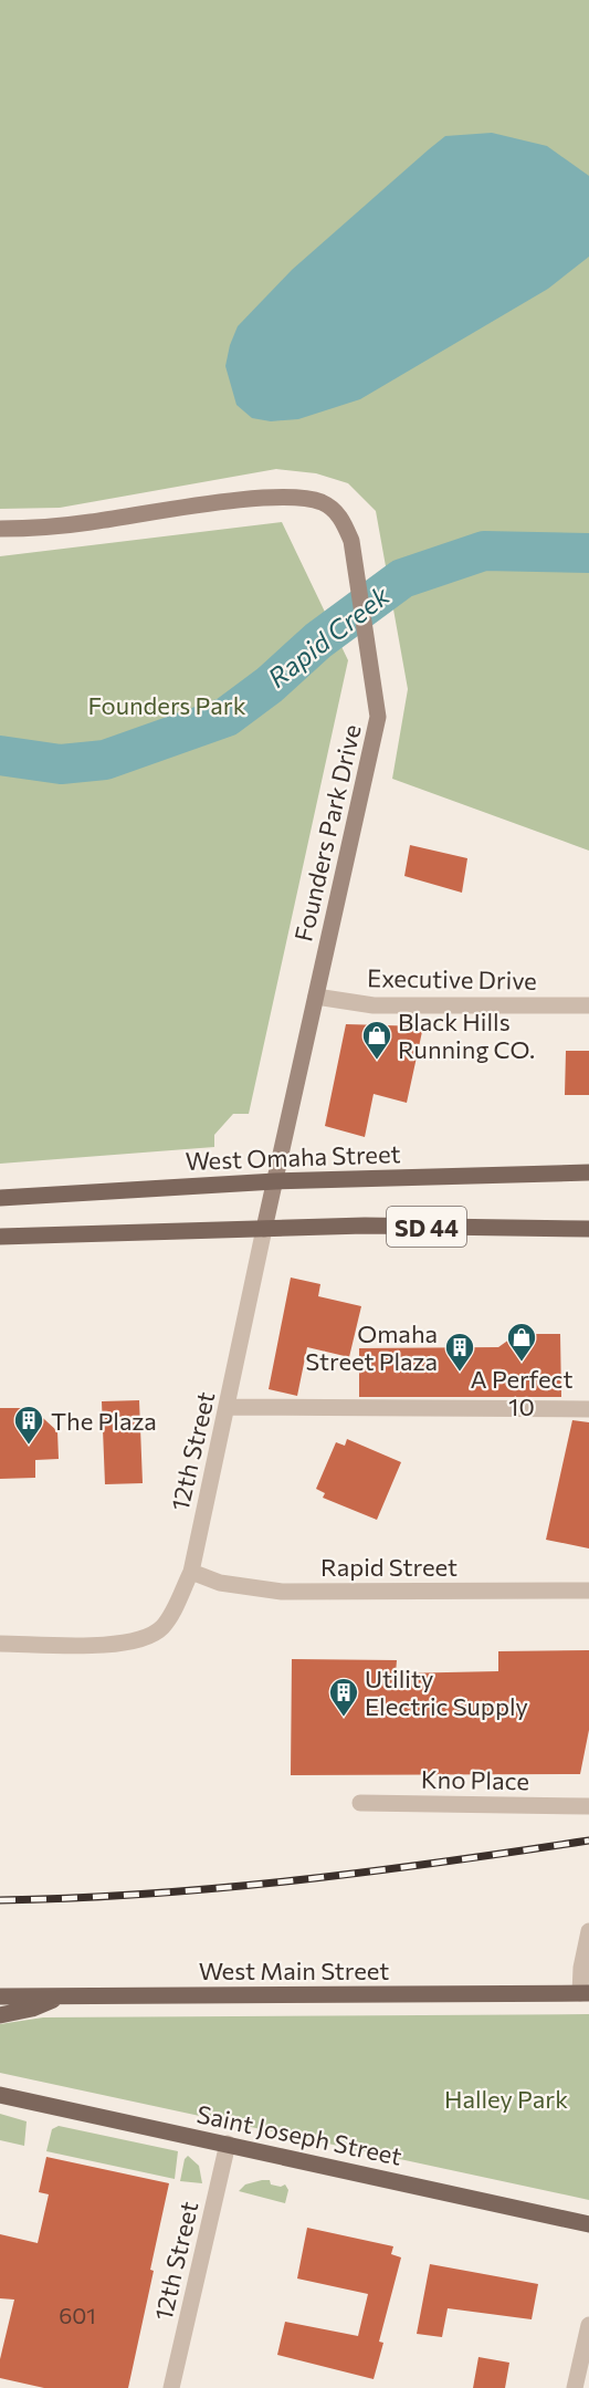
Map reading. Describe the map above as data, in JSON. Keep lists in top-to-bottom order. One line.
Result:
{"streets":{"main road":["Founders Park Drive","West Omaha Street","SD 44","West Main Street","Saint Joseph Street"],"street":["Executive Drive","12th Street","Rapid Street","Kno Place"]},"crossings":[["Founders Park Drive","Executive Drive"],["Founders Park Drive","West Omaha Street"],["Founders Park Drive","SD 44"],["Founders Park Drive","12th Street"],["SD 44","12th Street"],["12th Street","Rapid Street"],["12th Street","Saint Joseph Street"]],"water":["Rapid Creek"],"parks":["Founders Park","Halley Park"],"places":{"shop":["Black Hills Running CO.","A Perfect 10"],"building":["Omaha Street Plaza","The Plaza","Utility Electric Supply"]},"house_numbers":["601"]}
